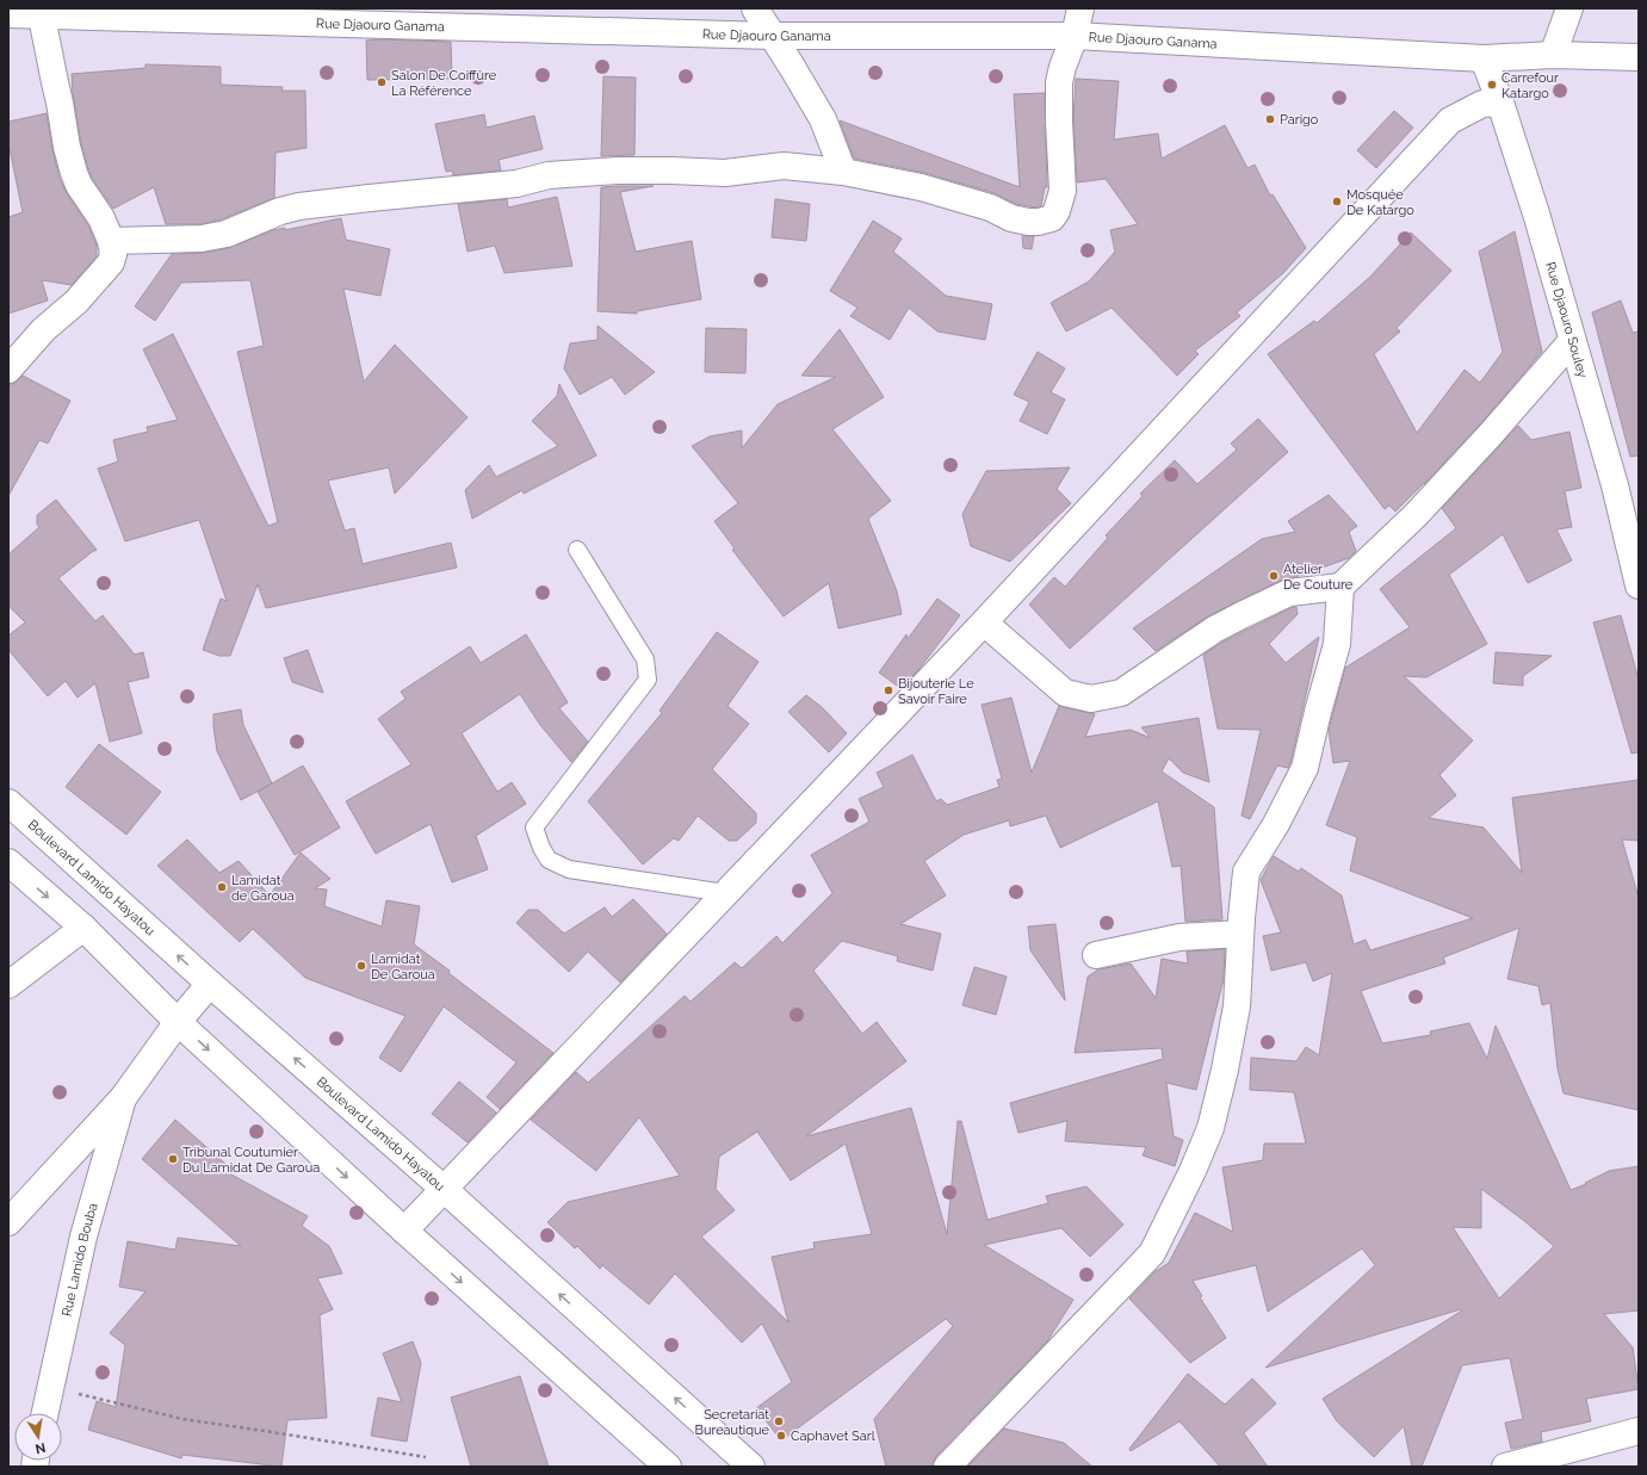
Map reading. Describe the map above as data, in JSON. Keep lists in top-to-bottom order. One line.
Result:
{"streets":{"street":["Rue Djaouro Ganama","Rue Djaouro Souley","Boulevard Lamido Hayatou","Rue Lamido Bouba"]},"crossings":[["Rue Djaouro Ganama","Rue Djaouro Souley"]],"places":["Salon De Coiffure La Référence","Carrefour Katargo","Parigo","Mosquée De Katargo","Atelier De Couture","Bijouterie Le Savoir Faire","Lamidat de Garoua","Lamidat De Garoua","Tribunal Coutumier Du Lamidat De Garoua","Secretariat Bureautique","Caphavet Sarl"],"north":"bottom"}
